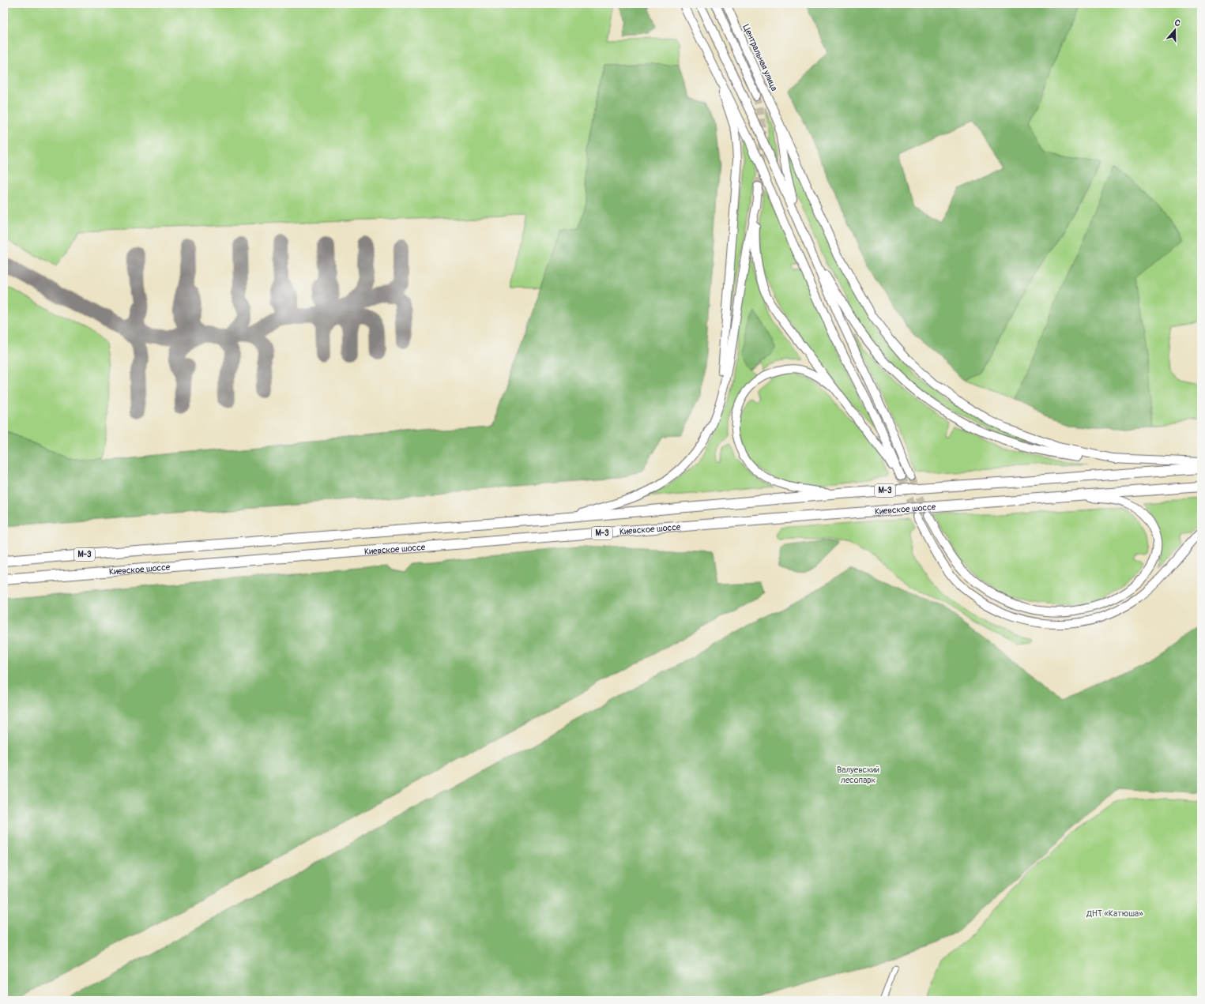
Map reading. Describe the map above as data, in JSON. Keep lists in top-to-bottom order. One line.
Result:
{"streets":{"highway":["М-3","Киевское шоссе"],"main road":["Центральная улица"]},"parks":["Валуевский лесопарк","ДНТ «Катюша»"],"north":"top"}
